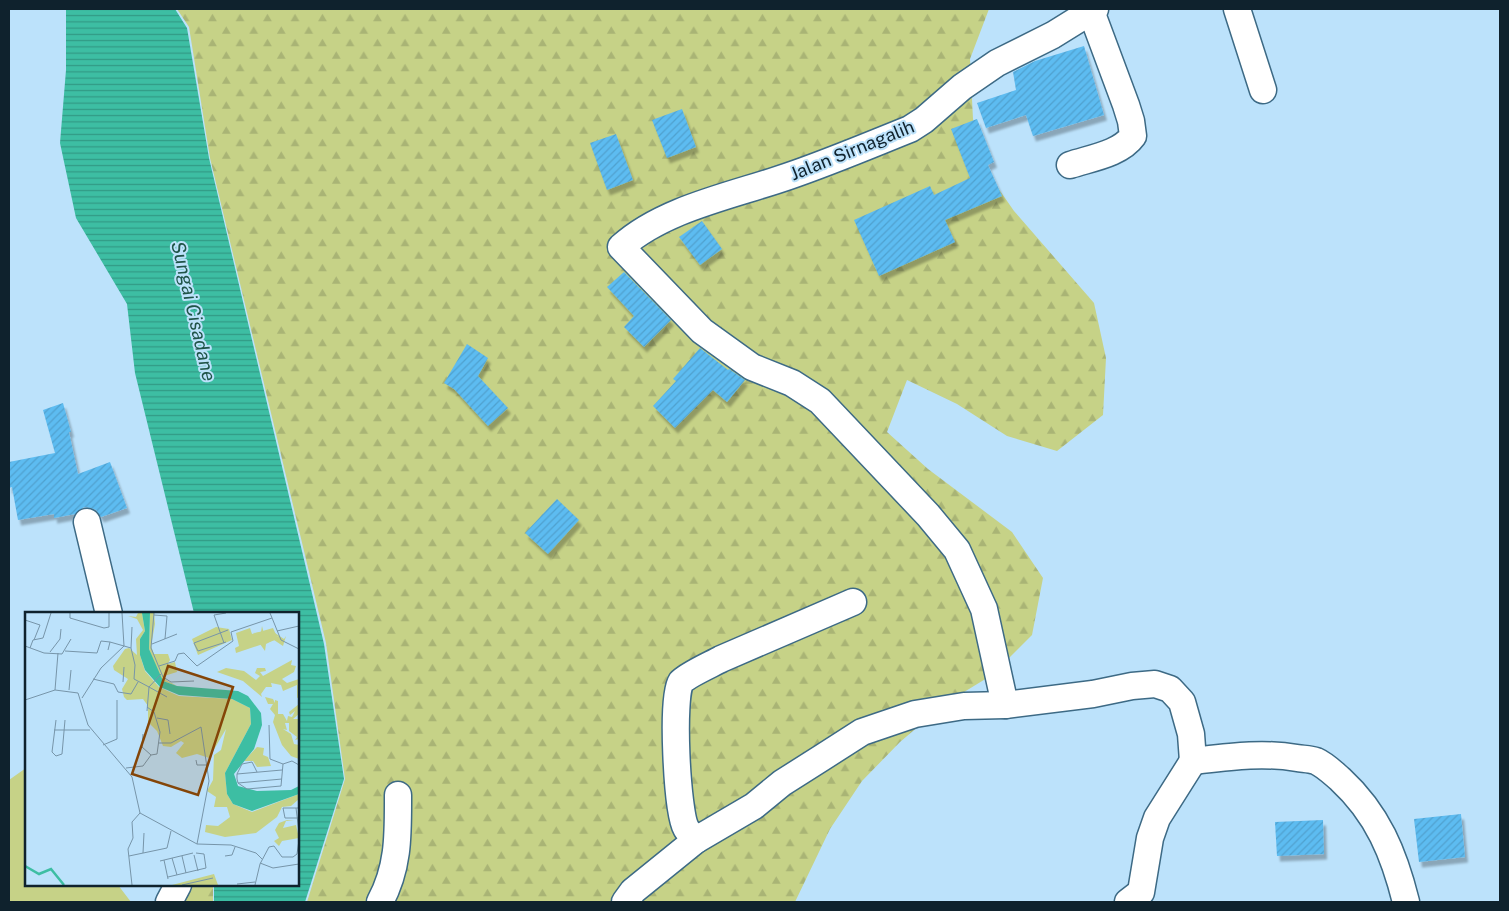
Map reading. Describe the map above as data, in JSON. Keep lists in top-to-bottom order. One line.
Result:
{"streets":{"street":["Jalan Sirnagalih"]},"water":["Sungai Cisadane"]}
